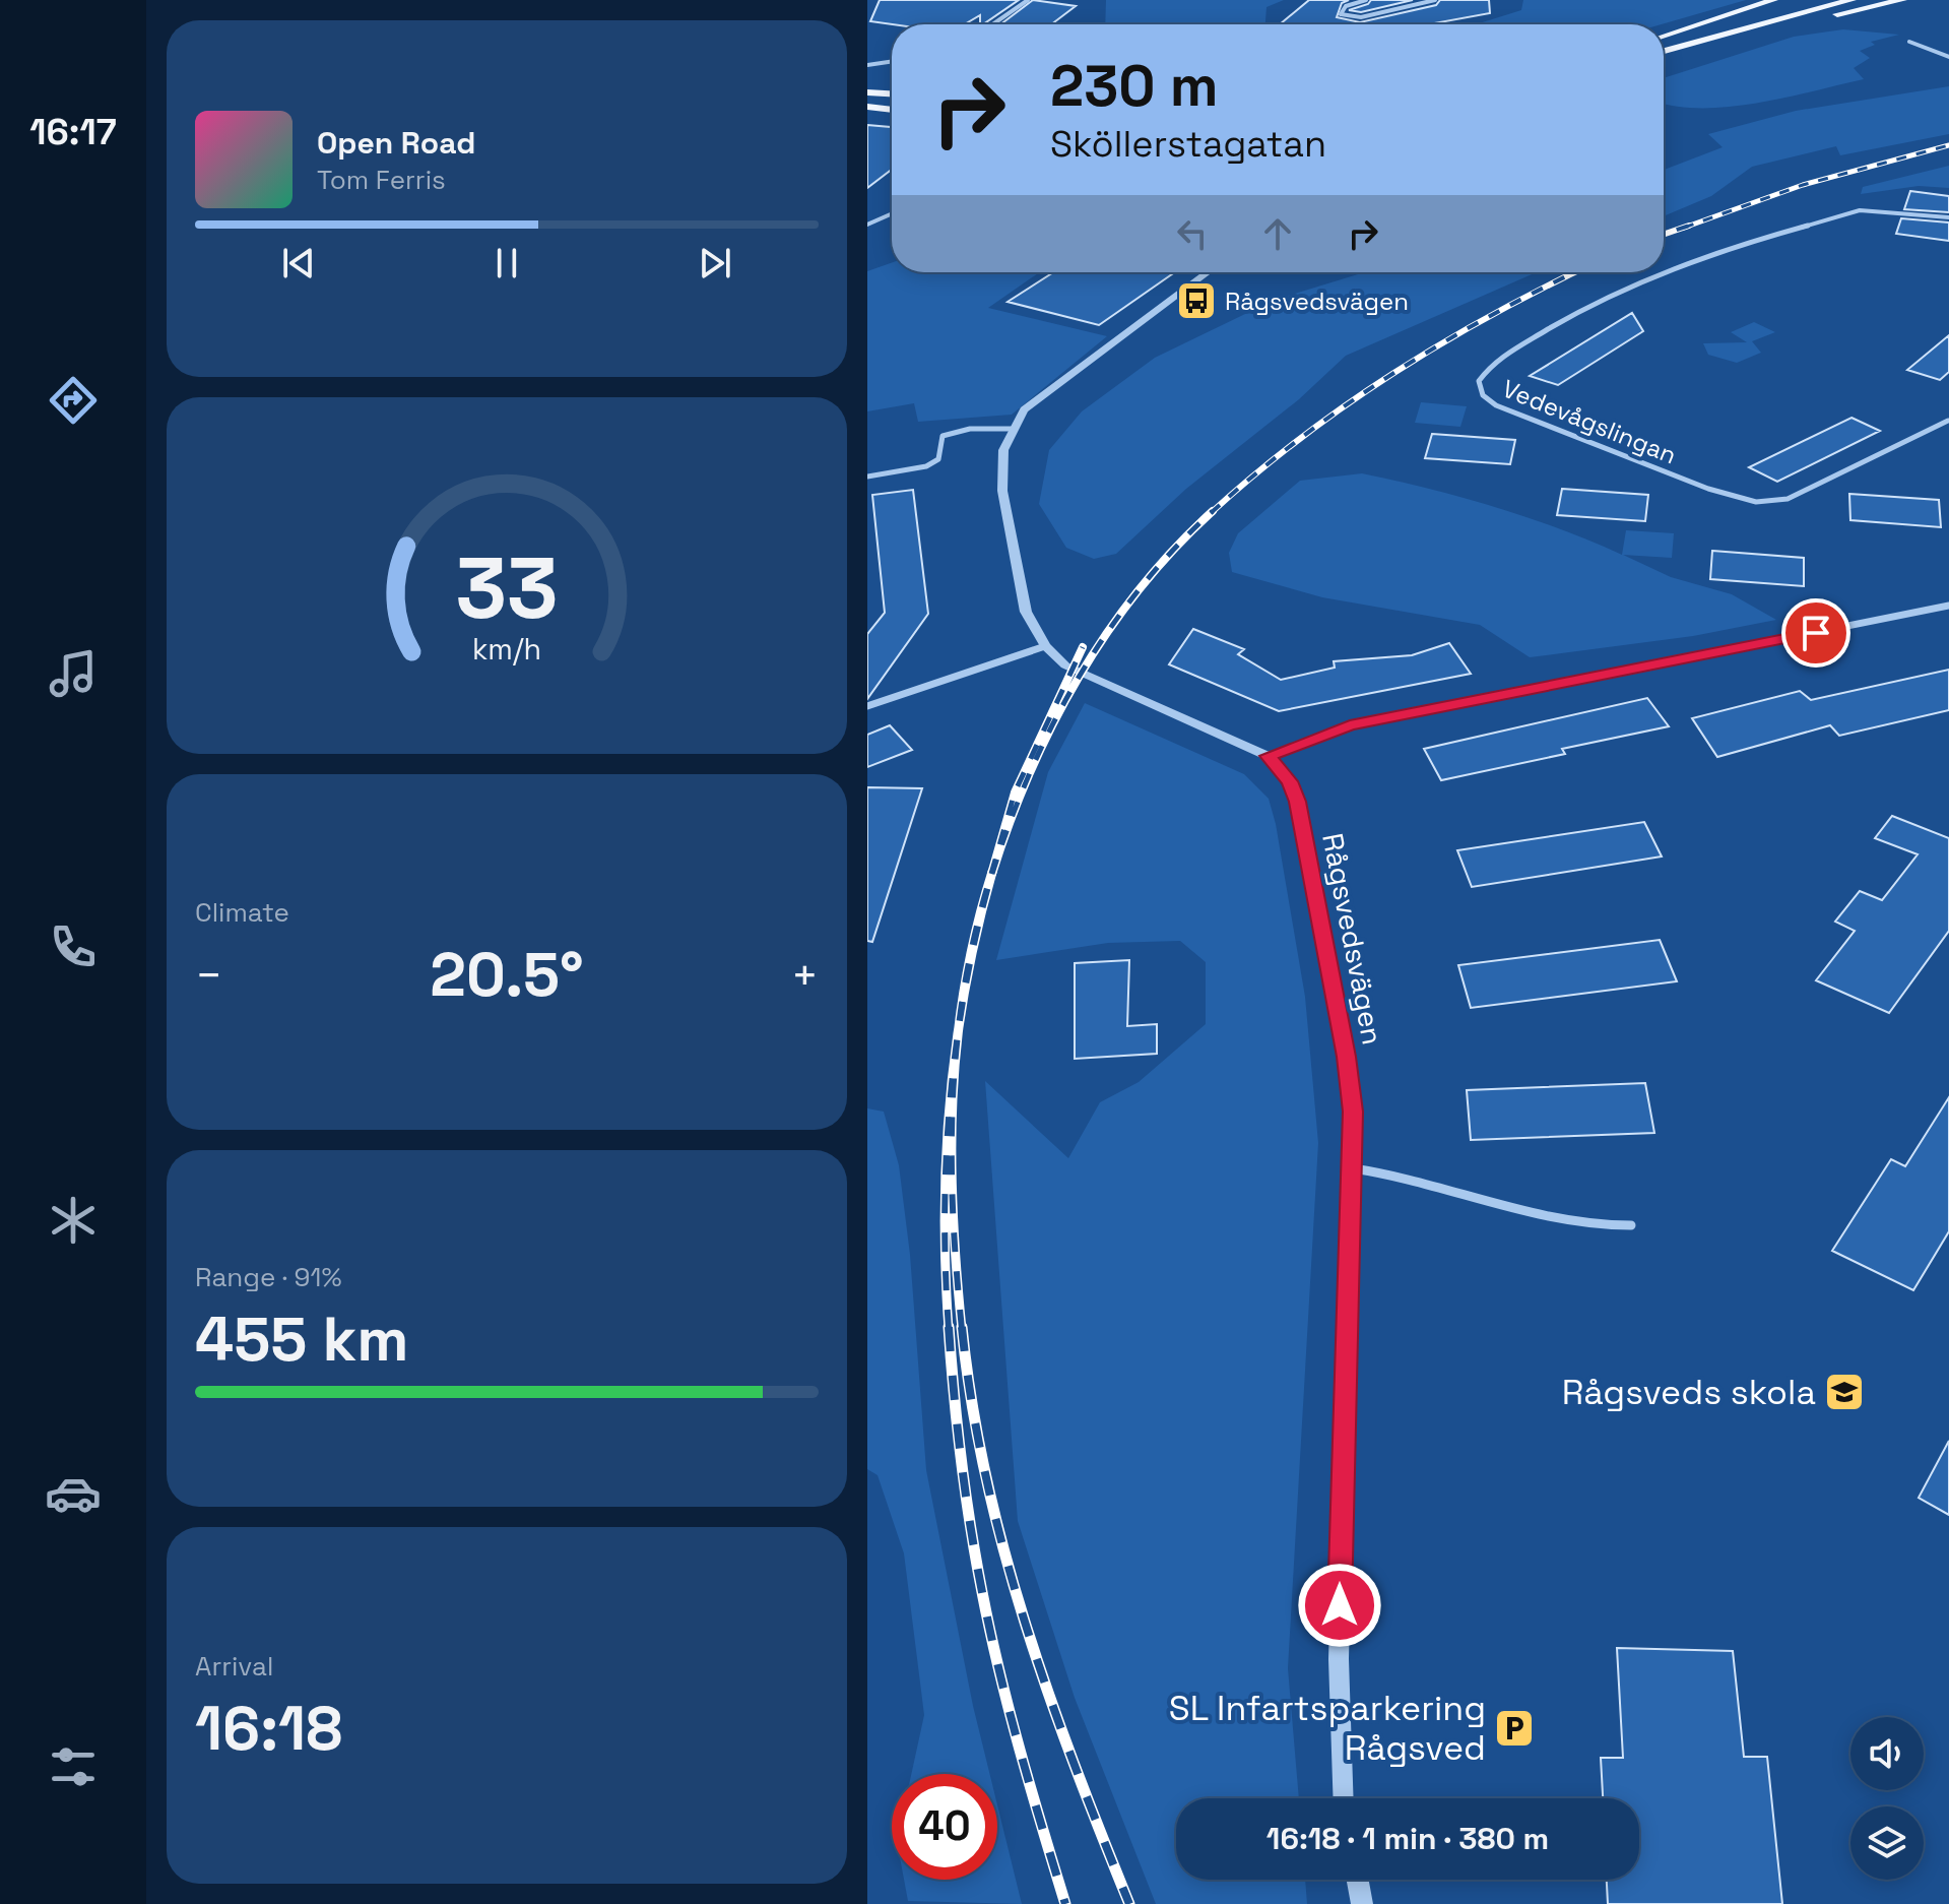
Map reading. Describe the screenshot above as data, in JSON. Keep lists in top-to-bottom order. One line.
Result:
{"streets":{"street":["Vedevågslingan","Rågsvedsvägen"]},"places":{"bus stop":["Rågsvedsvägen"],"school or university":["Rågsveds skola"],"parking":["SL Infartsparkering Rågsved"]},"page":{"tabs":"16:17","turn":["230 m","Sköllerstagatan"],"song":["Open Road","Tom Ferris"],"tile":["Climate",["Range · 91%","455 km"],["Arrival","16:18"]],"heat":["−","20.5°","+"],"limit":"40","trip":"16:18 · 1 min · 380 m","gauge":["33","km/h"]}}
